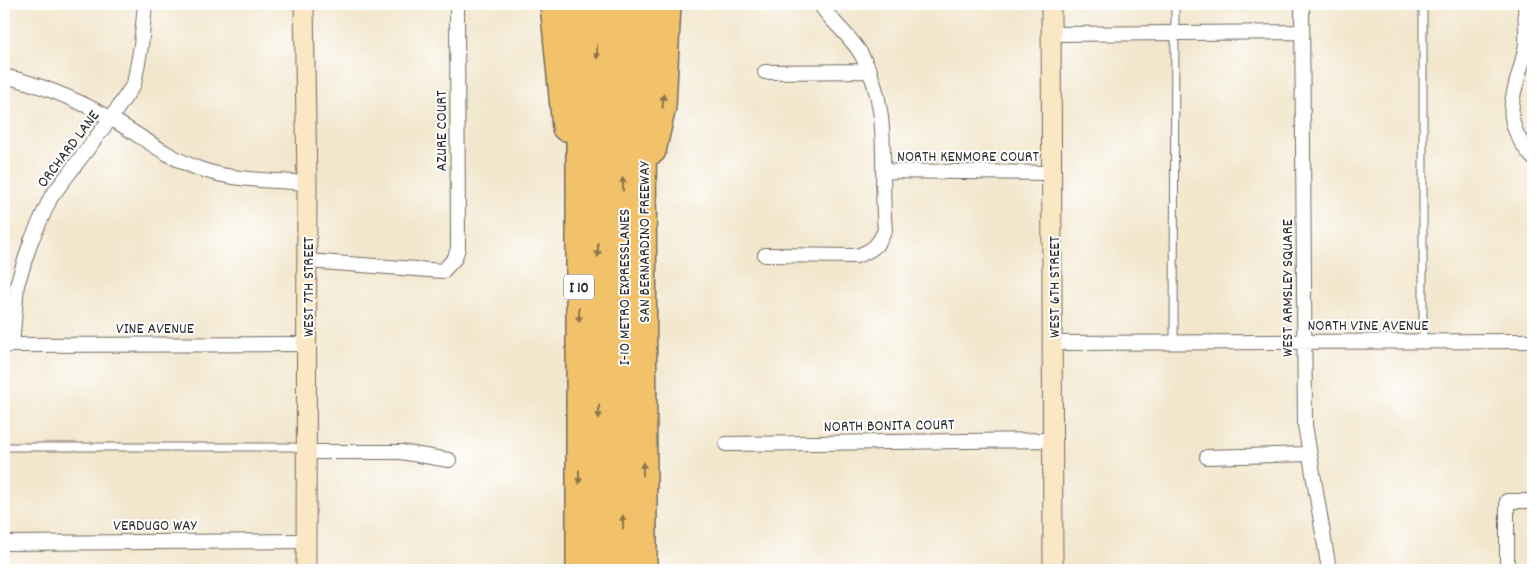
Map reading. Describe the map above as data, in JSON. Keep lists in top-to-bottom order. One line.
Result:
{"streets":{"highway":["SAN BERNARDINO FREEWAY","I 10","I-10 METRO EXPRESSLANES"],"street":["AZURE COURT","ORCHARD LANE","NORTH KENMORE COURT","WEST 7TH STREET","WEST 6TH STREET","WEST ARMSLEY SQUARE","NORTH VINE AVENUE","VINE AVENUE","NORTH BONITA COURT","VERDUGO WAY"]},"crossings":[["AZURE COURT","WEST 7TH STREET"],["ORCHARD LANE","VINE AVENUE"],["NORTH KENMORE COURT","WEST 6TH STREET"],["WEST 7TH STREET","VINE AVENUE"],["WEST 7TH STREET","VERDUGO WAY"],["WEST 6TH STREET","NORTH VINE AVENUE"],["WEST 6TH STREET","NORTH BONITA COURT"],["WEST ARMSLEY SQUARE","NORTH VINE AVENUE"]]}
